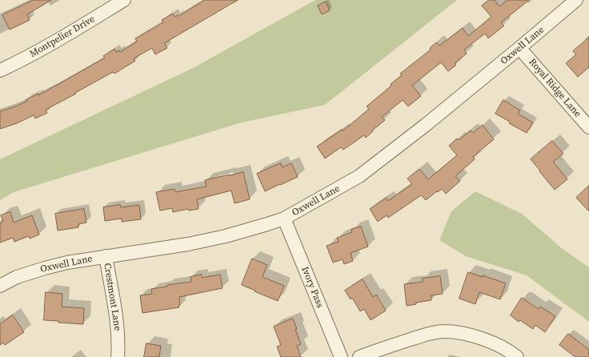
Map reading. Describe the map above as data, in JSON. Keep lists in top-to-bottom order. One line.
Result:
{"streets":{"street":["Montpelier Drive","Oxwell Lane","Royal Ridge Lane","Ivory Pass","Crestmont Lane"]},"crossings":[["Oxwell Lane","Royal Ridge Lane"],["Oxwell Lane","Ivory Pass"],["Oxwell Lane","Crestmont Lane"]]}
